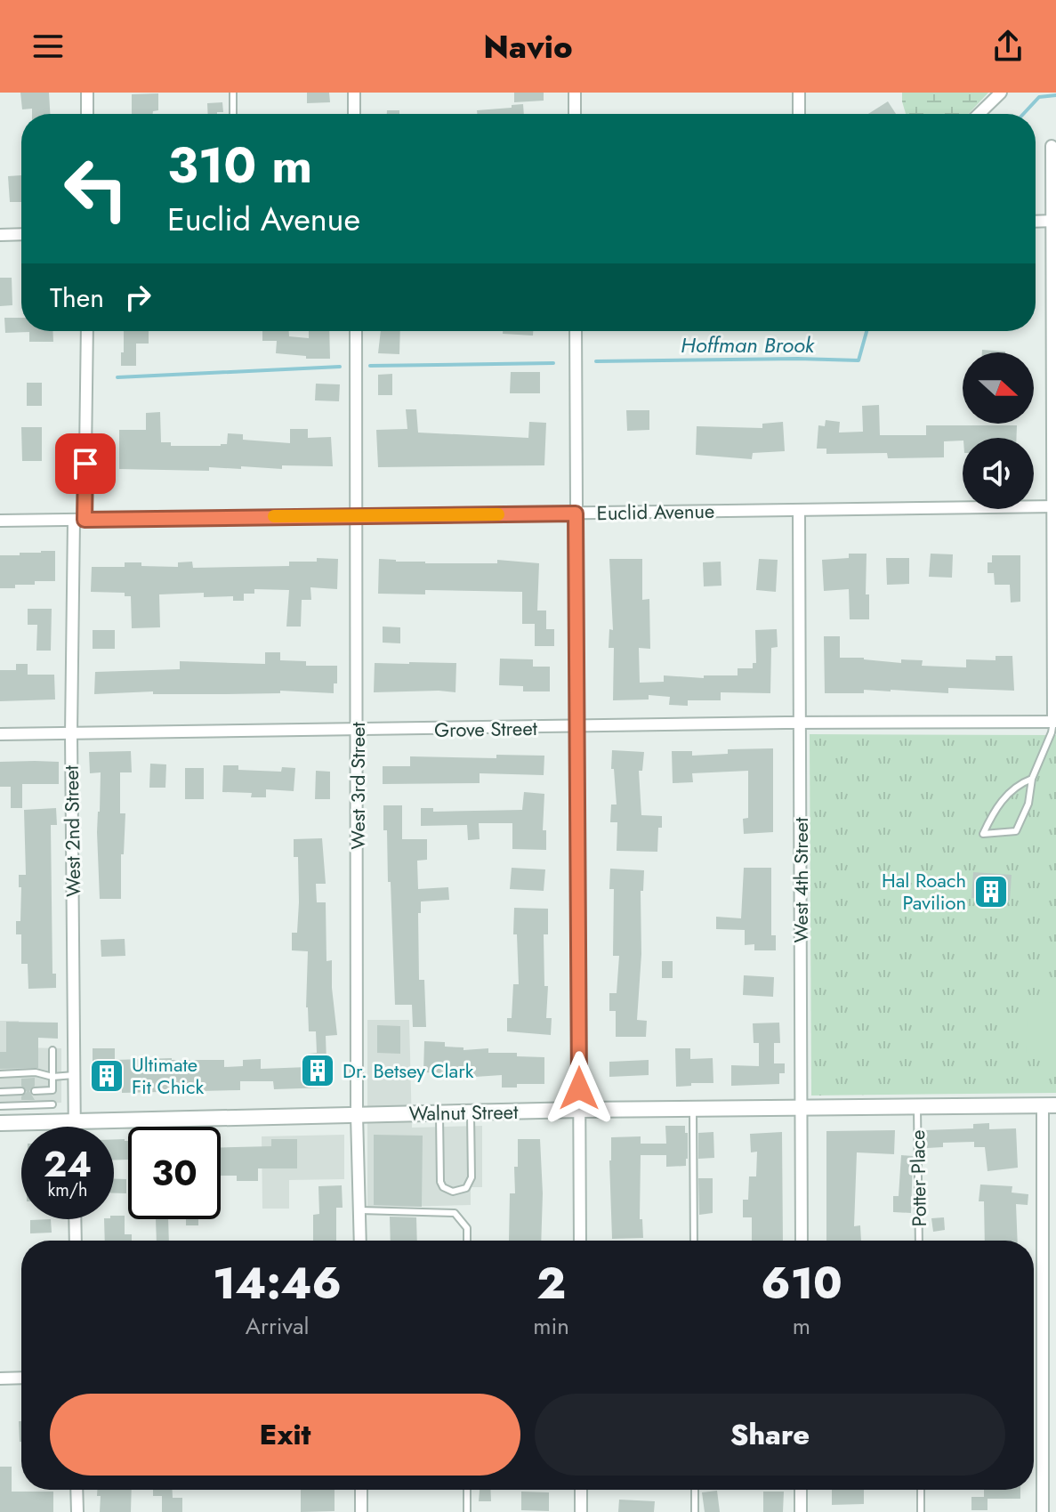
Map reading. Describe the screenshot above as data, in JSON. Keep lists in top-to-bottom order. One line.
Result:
{"streets":{"street":["Euclid Avenue","Grove Street","West 3rd Street","West 2nd Street","West 4th Street","Walnut Street"],"lane":["Potter Place"]},"crossings":[["Euclid Avenue","West 3rd Street"],["Euclid Avenue","West 2nd Street"],["Euclid Avenue","West 4th Street"],["Grove Street","West 3rd Street"],["Grove Street","West 2nd Street"],["Grove Street","West 4th Street"],["West 3rd Street","Walnut Street"],["West 2nd Street","Walnut Street"],["West 4th Street","Walnut Street"],["Walnut Street","Potter Place"]],"water":["Hoffman Brook"],"places":{"building":["Hal Roach Pavilion","Dr. Betsey Clark","Ultimate Fit Chick"]},"north":"right","page":{"header":"Navio","turn":["310 m","Euclid Avenue"],"then":"Then","speed":"24 km/h","limit":"30","eta":["14:46","Arrival","2","min","610","m"],"buttons":["Exit","Share"]}}
